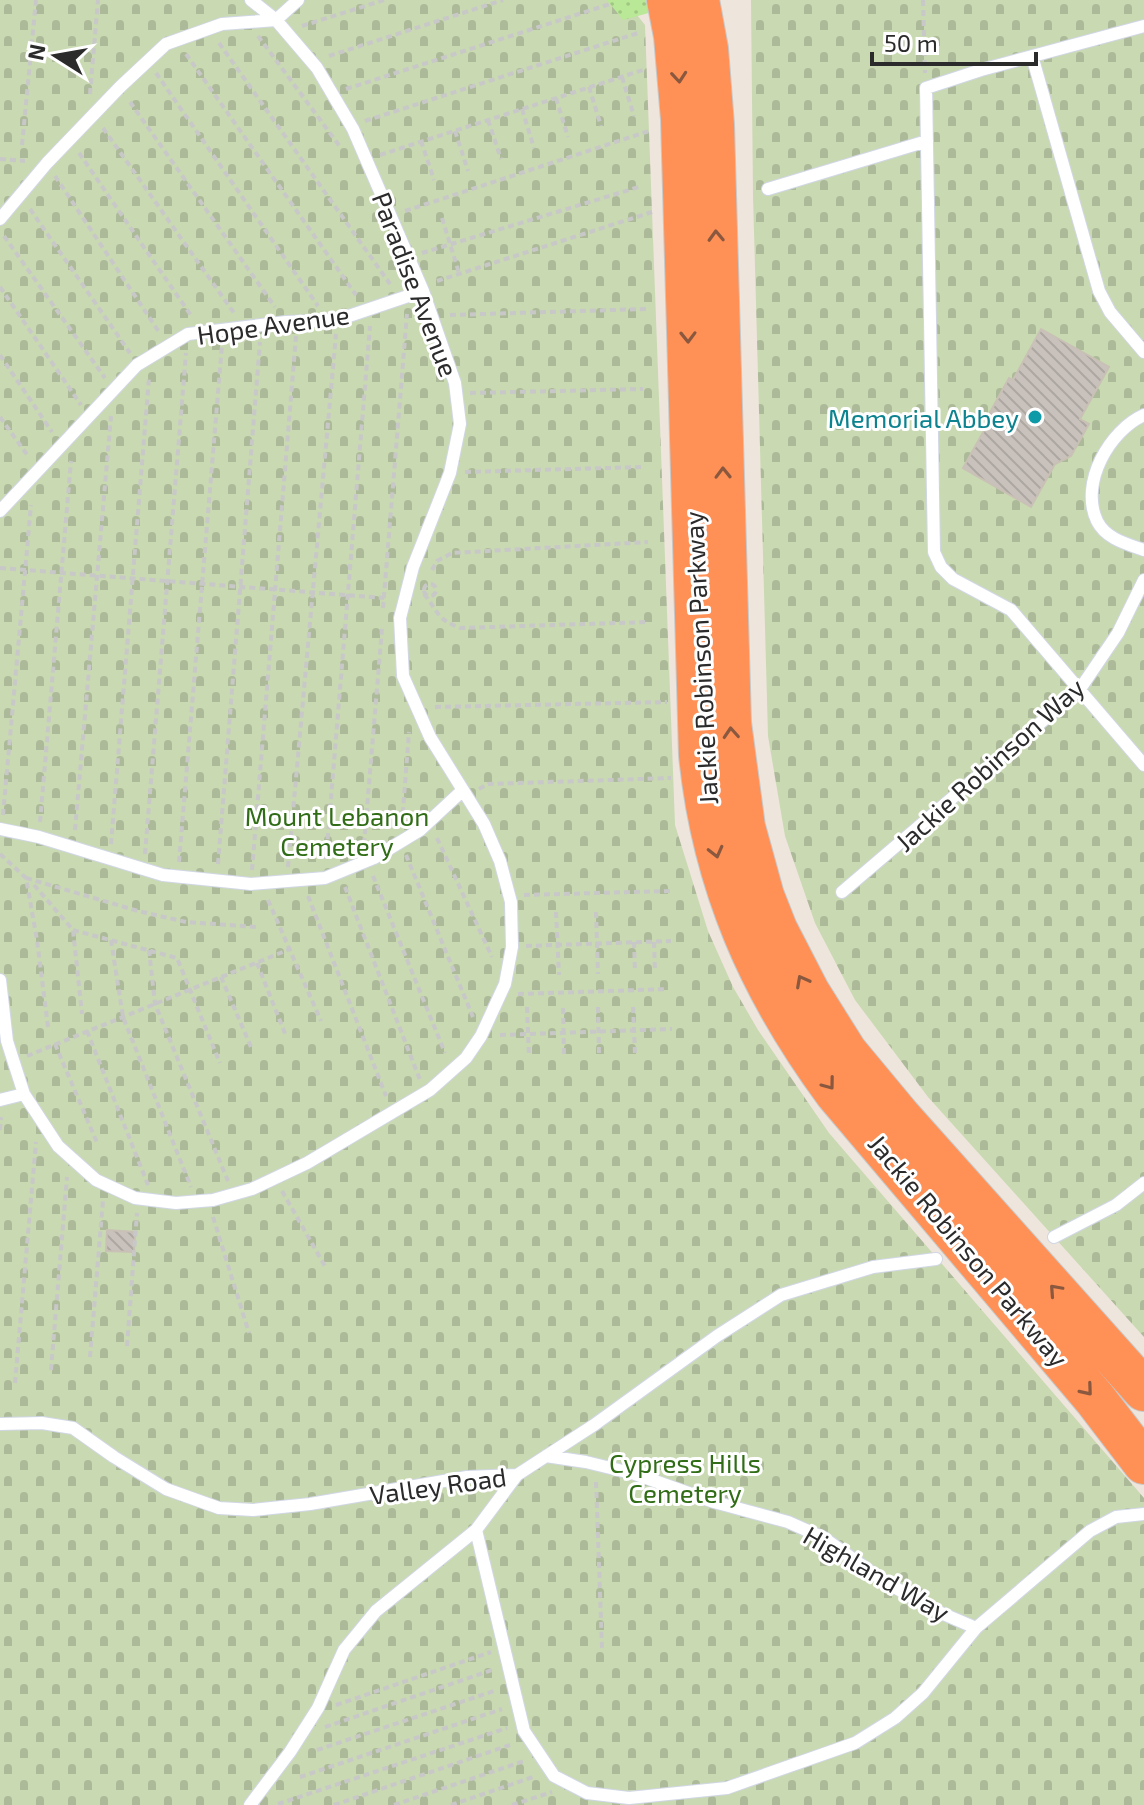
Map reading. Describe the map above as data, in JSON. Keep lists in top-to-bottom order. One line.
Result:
{"streets":{"highway":["Jackie Robinson Parkway"],"lane":["Paradise Avenue","Hope Avenue","Jackie Robinson Way","Valley Road","Highland Way"]},"crossings":[["Paradise Avenue","Hope Avenue"],["Valley Road","Highland Way"]],"parks":["Mount Lebanon Cemetery","Cypress Hills Cemetery"],"places":["Memorial Abbey"],"scale_bar":"50 m","north":"left"}
